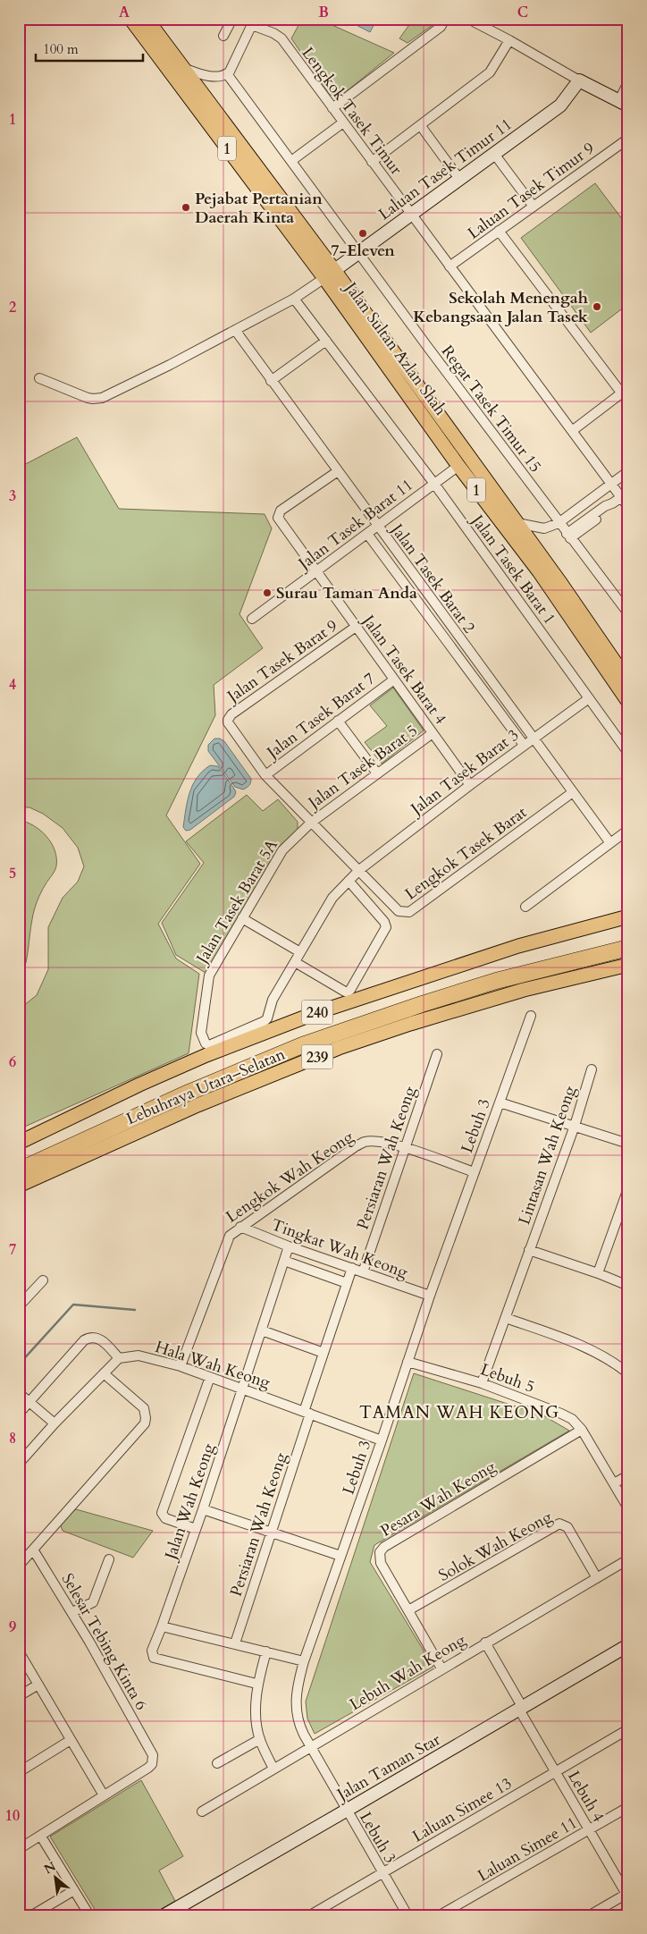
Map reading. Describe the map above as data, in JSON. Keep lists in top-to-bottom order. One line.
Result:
{"streets":{"highway":["Lebuhraya Utara–Selatan"],"main road":["1","Jalan Sultan Azlan Shah","240","239"],"street":["Lengkok Tasek Timur","Laluan Tasek Timur 11","Laluan Tasek Timur 9","Regat Tasek Timur 15","Jalan Tasek Barat 11","Jalan Tasek Barat 1","Jalan Tasek Barat 2","Jalan Tasek Barat 9","Jalan Tasek Barat 4","Jalan Tasek Barat 7","Jalan Tasek Barat 5","Jalan Tasek Barat 3","Lengkok Tasek Barat","Jalan Tasek Barat 5A","Lebuh 3","Lintasan Wah Keong","Persiaran Wah Keong","Lengkok Wah Keong","Tingkat Wah Keong","Hala Wah Keong","Lebuh 5","Pesara Wah Keong","Jalan Wah Keong","Solok Wah Keong","Selesar Tebing Kinta 6","Lebuh Wah Keong","Jalan Taman Star","Lebuh 4","Laluan Simee 13","Laluan Simee 11"]},"crossings":[["Lengkok Tasek Timur","Laluan Tasek Timur 11"],["Lengkok Tasek Timur","Laluan Tasek Timur 9"],["Laluan Tasek Timur 11","Jalan Sultan Azlan Shah"],["Laluan Tasek Timur 11","Regat Tasek Timur 15"],["Jalan Sultan Azlan Shah","Jalan Tasek Barat 11"],["Jalan Tasek Barat 11","Jalan Tasek Barat 1"],["Jalan Tasek Barat 11","Jalan Tasek Barat 2"],["Jalan Tasek Barat 11","Jalan Tasek Barat 4"],["Jalan Tasek Barat 1","Jalan Tasek Barat 3"],["Jalan Tasek Barat 2","Jalan Tasek Barat 4"],["Jalan Tasek Barat 2","Jalan Tasek Barat 3"],["Jalan Tasek Barat 2","Lengkok Tasek Barat"],["Jalan Tasek Barat 9","Jalan Tasek Barat 4"],["Jalan Tasek Barat 9","Lengkok Tasek Barat"],["Jalan Tasek Barat 4","Jalan Tasek Barat 7"],["Jalan Tasek Barat 4","Jalan Tasek Barat 5"],["Jalan Tasek Barat 4","Jalan Tasek Barat 3"],["Jalan Tasek Barat 7","Lengkok Tasek Barat"],["Jalan Tasek Barat 5","Lengkok Tasek Barat"],["Jalan Tasek Barat 5","Jalan Tasek Barat 5A"],["Jalan Tasek Barat 3","Lengkok Tasek Barat"],["Jalan Tasek Barat 3","Jalan Tasek Barat 5A"],["Lengkok Tasek Barat","Jalan Tasek Barat 5A"],["Lebuh 3","Lengkok Wah Keong"],["Lebuh 3","Tingkat Wah Keong"],["Lebuh 3","Hala Wah Keong"],["Lebuh 3","Lebuh 5"],["Lebuh 3","Lebuh Wah Keong"],["Lebuh 3","Jalan Taman Star"],["Lebuh 3","Laluan Simee 13"],["Lintasan Wah Keong","Lebuh 5"],["Persiaran Wah Keong","Lengkok Wah Keong"],["Persiaran Wah Keong","Tingkat Wah Keong"],["Persiaran Wah Keong","Hala Wah Keong"],["Lengkok Wah Keong","Tingkat Wah Keong"],["Lengkok Wah Keong","Hala Wah Keong"],["Tingkat Wah Keong","Jalan Wah Keong"],["Hala Wah Keong","Jalan Wah Keong"],["Lebuh 5","Pesara Wah Keong"],["Pesara Wah Keong","Solok Wah Keong"],["Pesara Wah Keong","Lebuh Wah Keong"],["Solok Wah Keong","Lebuh Wah Keong"],["Lebuh Wah Keong","Lebuh 4"],["Jalan Taman Star","Lebuh 4"],["Lebuh 4","Laluan Simee 13"],["Lebuh 4","Laluan Simee 11"]],"districts":["TAMAN WAH KEONG"],"places":["Pejabat Pertanian Daerah Kinta","7-Eleven","Sekolah Menengah Kebangsaan Jalan Tasek","Surau Taman Anda"],"scale_bar":"100 m","north":"top left","grid":{"columns":["A","B","C"],"rows":["1","2","3","4","5","6","7","8","9","10"]}}
